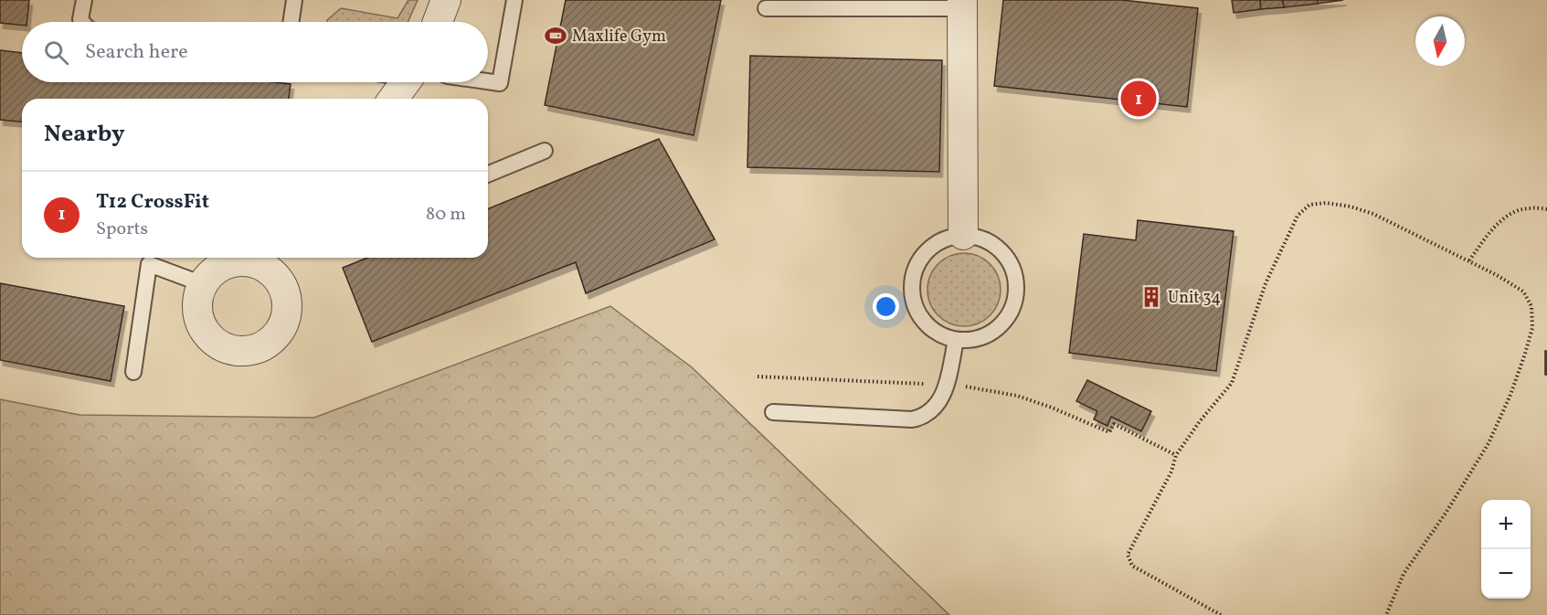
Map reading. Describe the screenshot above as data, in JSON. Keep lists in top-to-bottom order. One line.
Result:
{"places":{"sports":["Maxlife Gym"],"building":["Unit 34"]},"north":"bottom","page":{"search":"Search here","pins":"1","heading":"Nearby","list":[{"mark":"1","name":"T12 CrossFit","note":"Sports","value":"80 m"}],"map_buttons":["+","−"]}}
